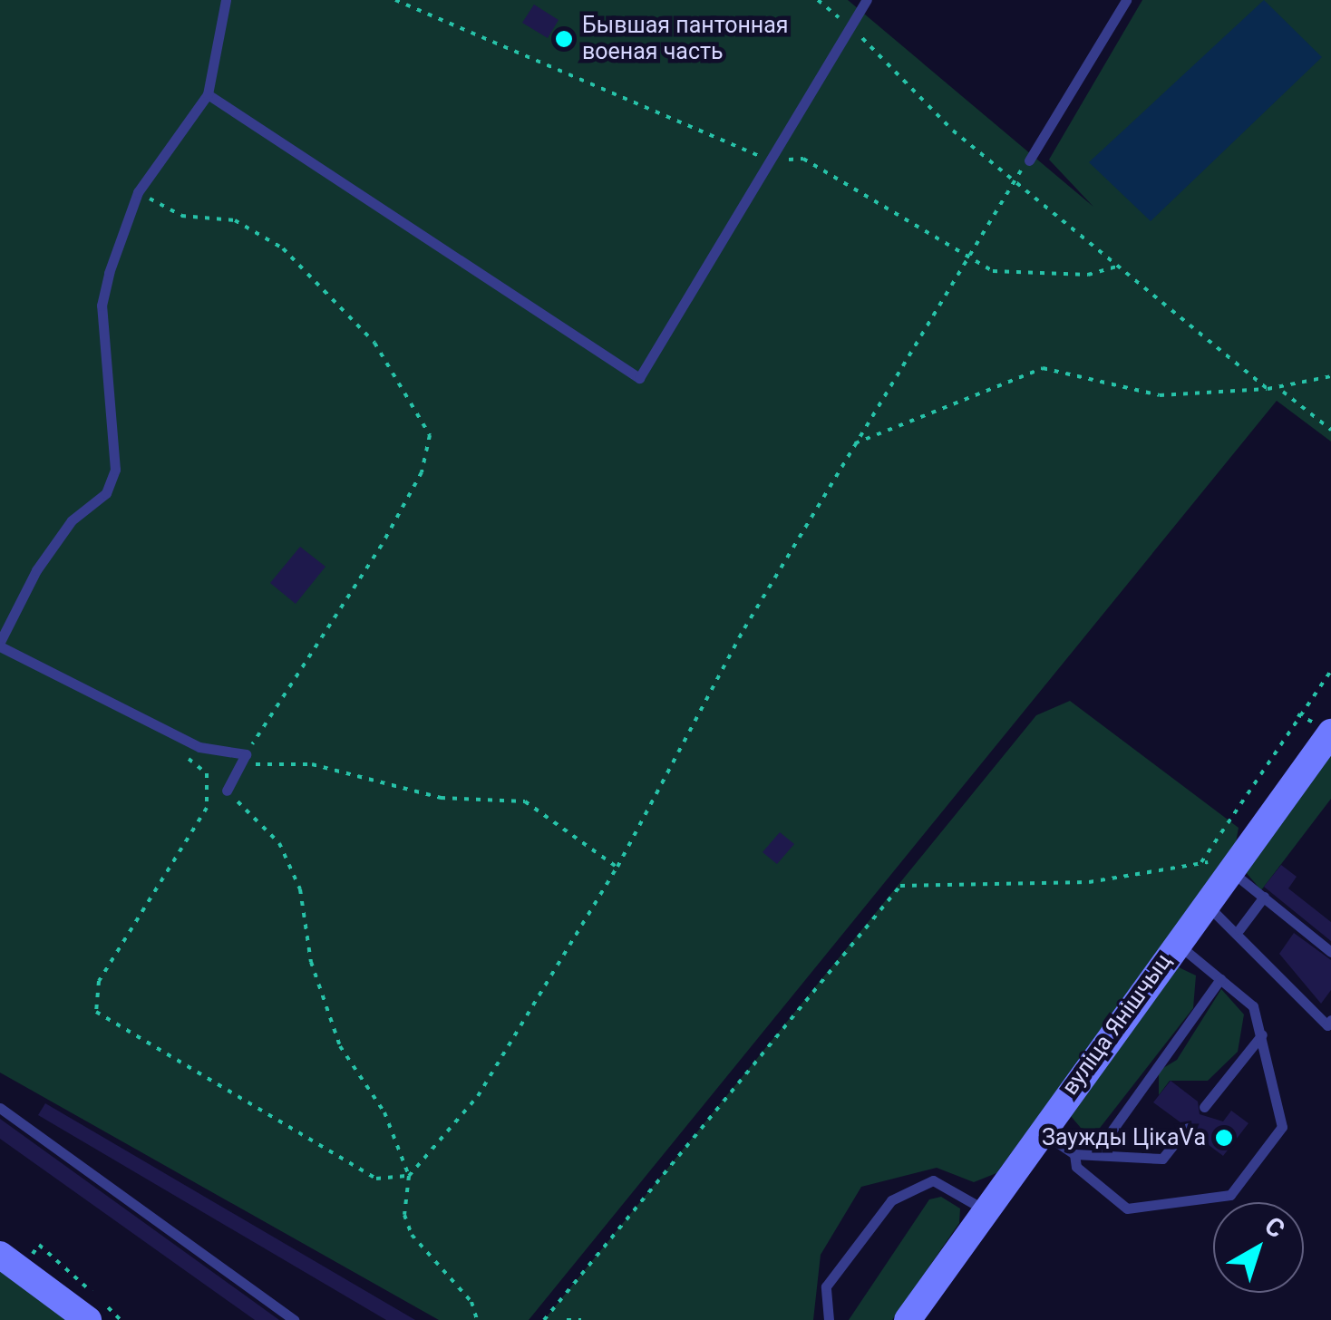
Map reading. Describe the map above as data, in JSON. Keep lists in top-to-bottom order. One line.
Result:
{"streets":{"street":["вуліца Янішчыц"]},"places":["Бывшая пантонная военая часть","Заужды ЦікаVа"],"north":"top right"}
